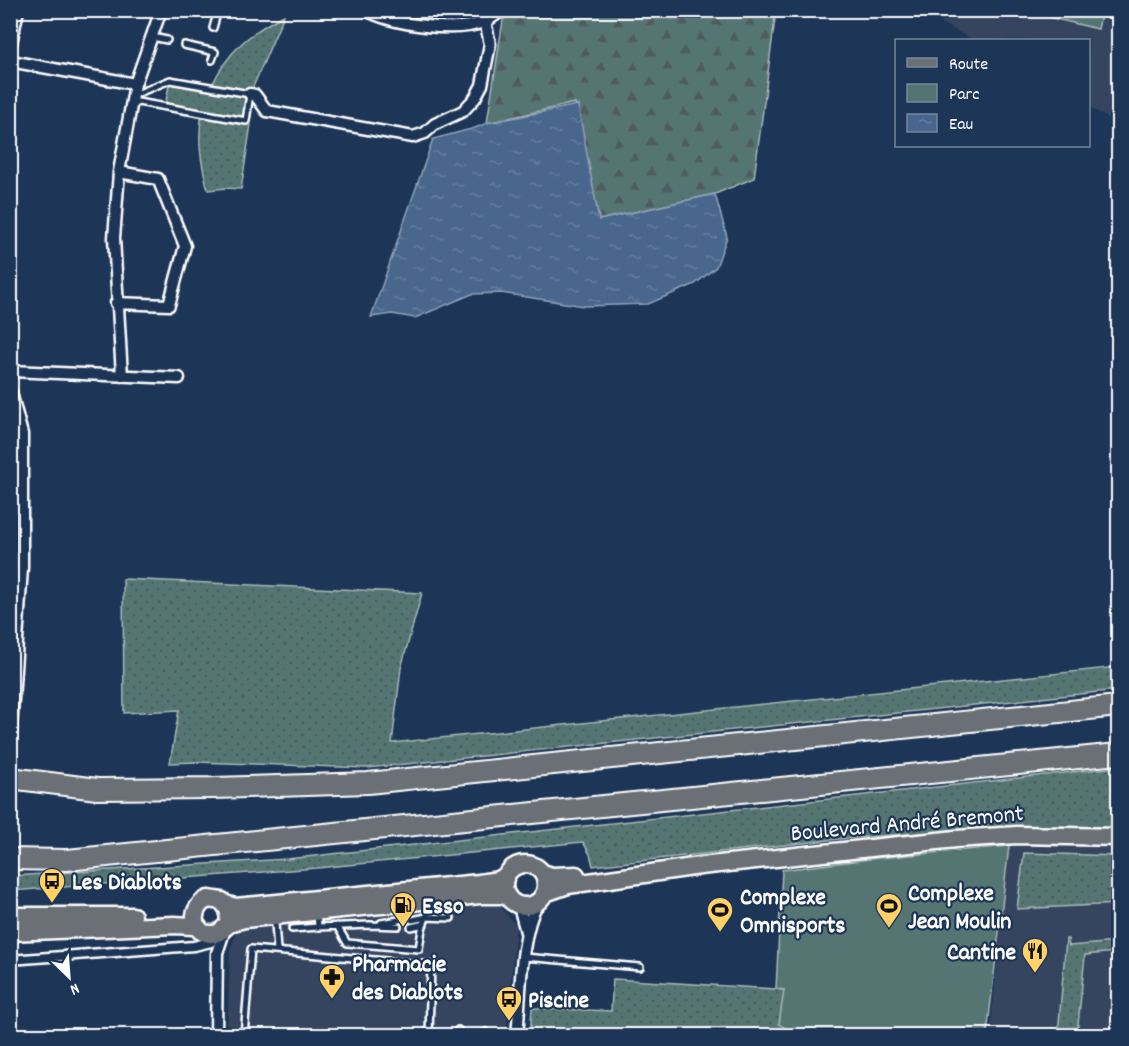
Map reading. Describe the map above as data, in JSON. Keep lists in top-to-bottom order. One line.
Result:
{"streets":{"main road":["Boulevard André Bremont"]},"places":{"bus stop":["Les Diablots","Piscine"],"fuel station":["Esso"],"sports":["Complexe Jean Moulin","Complexe Omnisports"],"restaurant":["Cantine"],"pharmacy":["Pharmacie des Diablots"]},"legend":["Route","Parc","Eau"],"north":"bottom right"}
